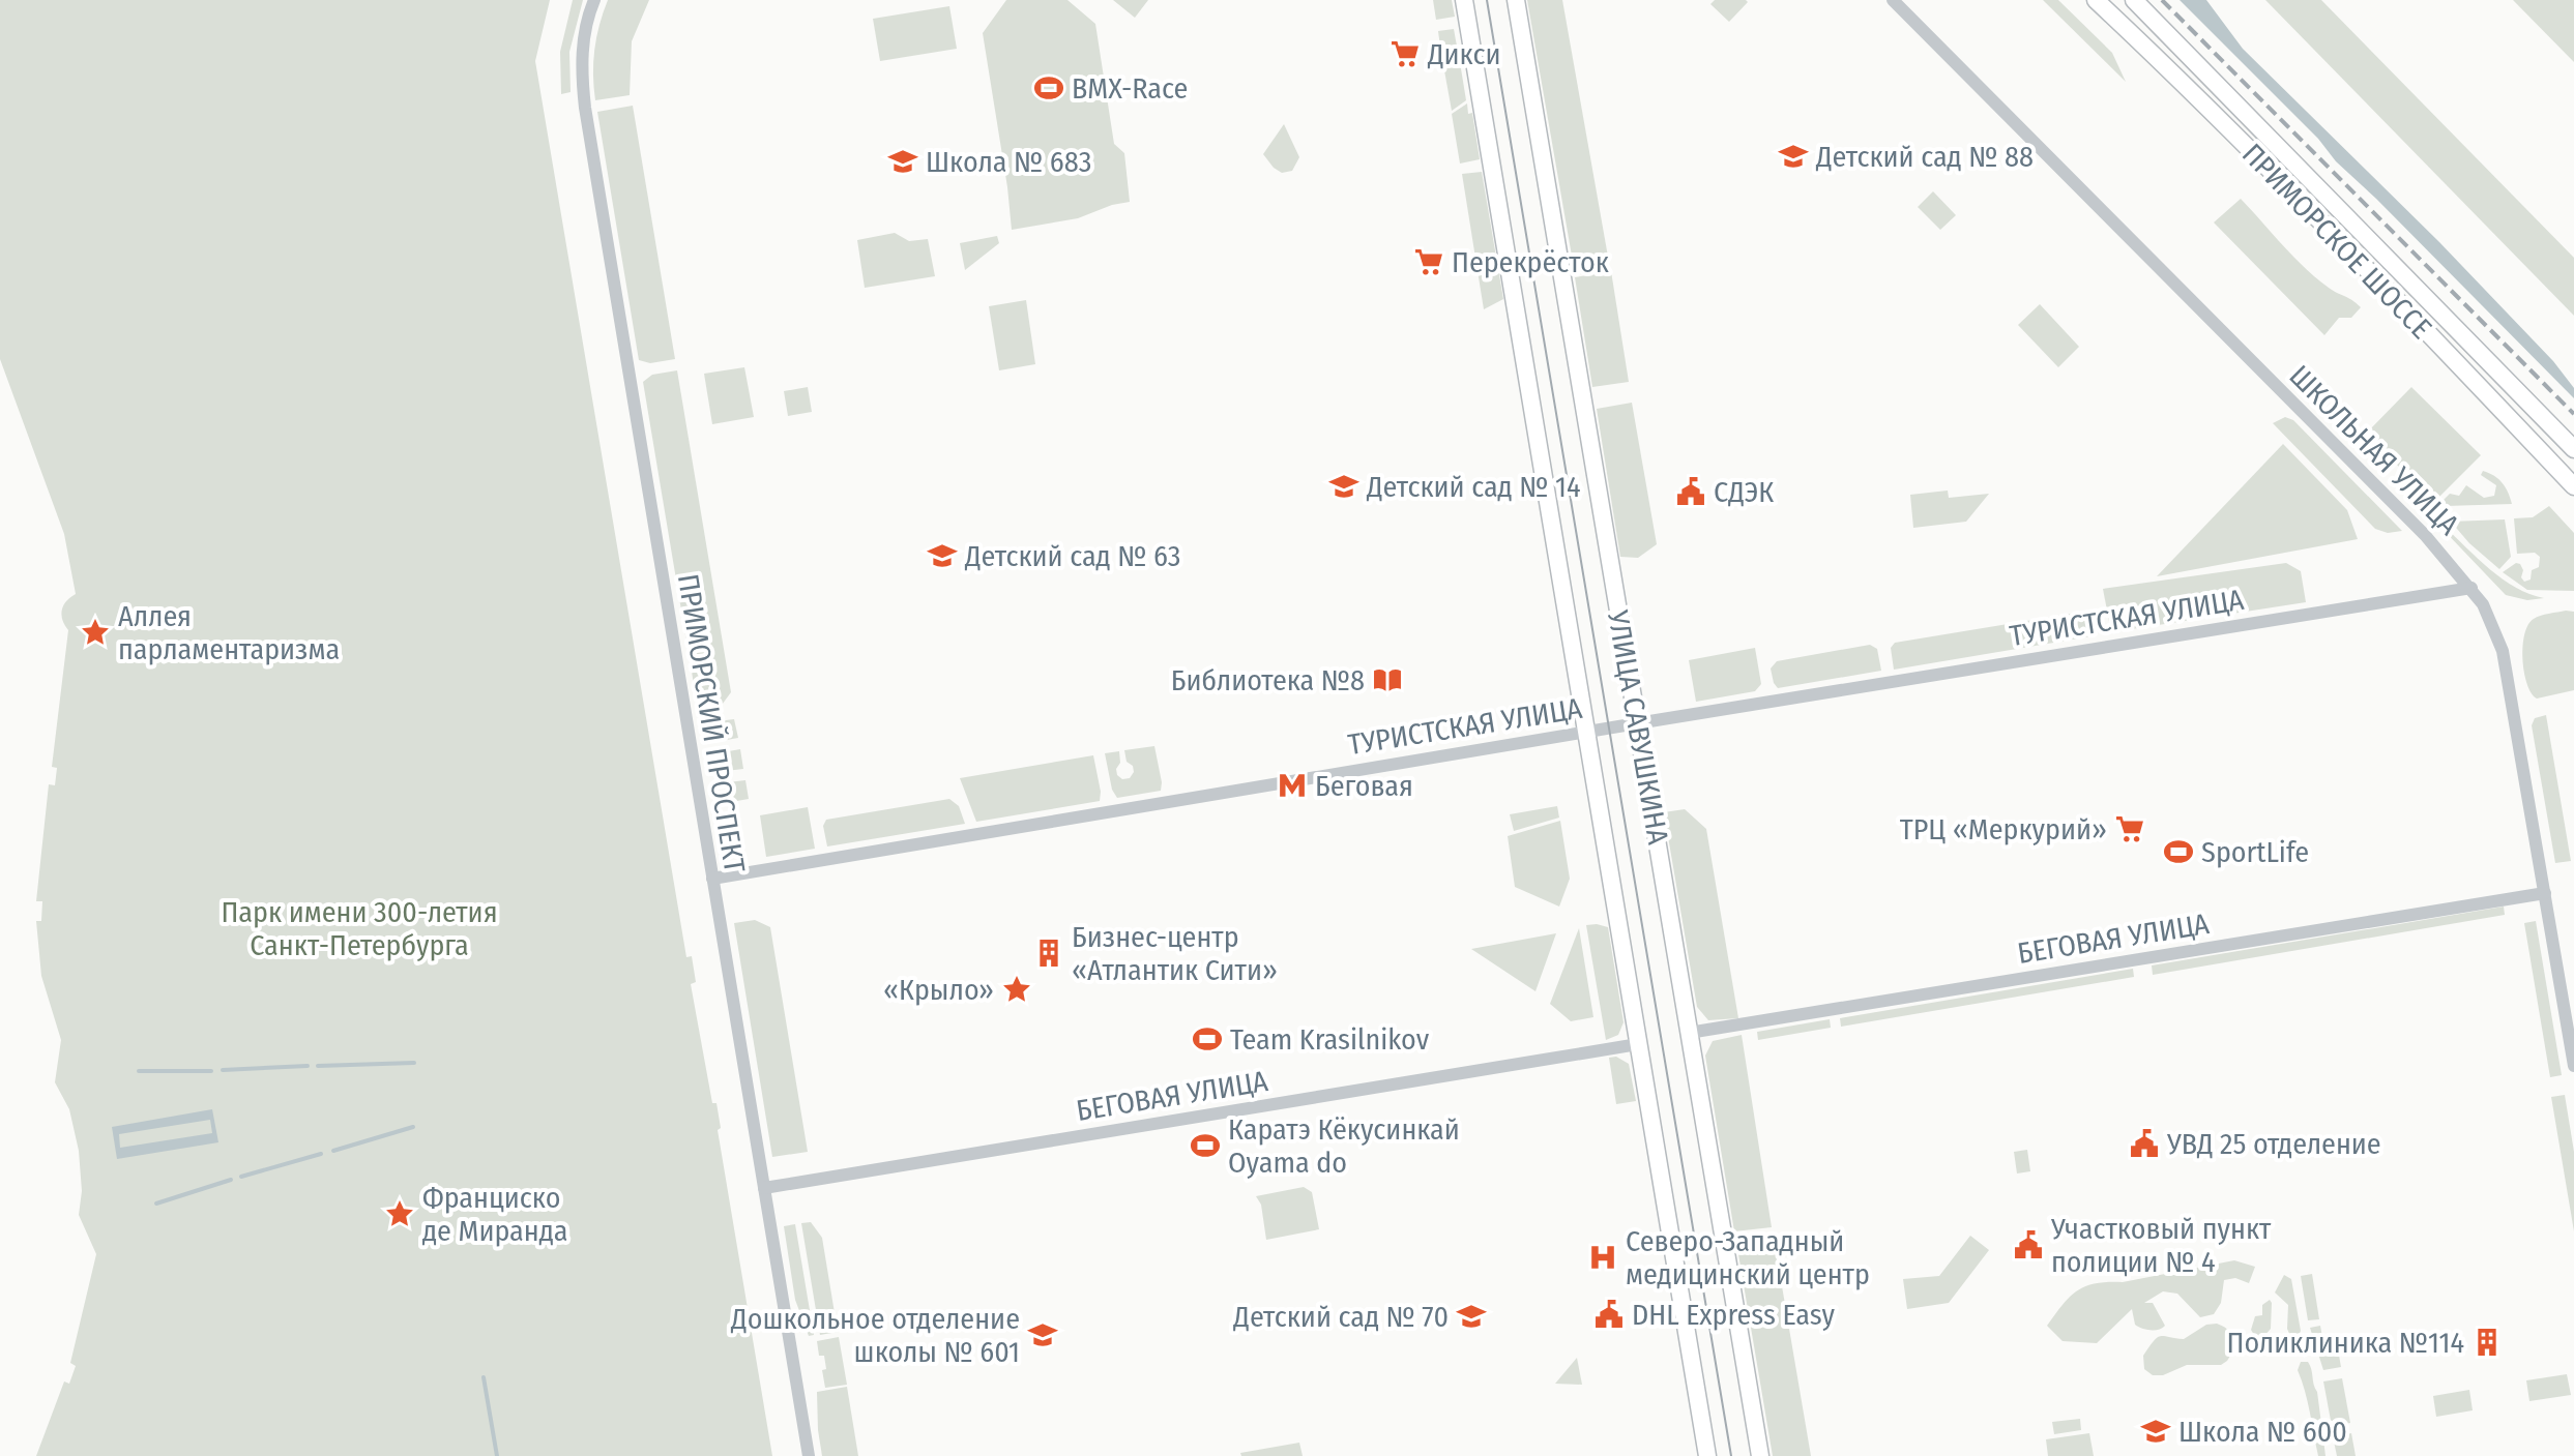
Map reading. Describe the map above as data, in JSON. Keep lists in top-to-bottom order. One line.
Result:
{"streets":{"main road":["ПРИМОРСКОЕ ШОССЕ","УЛИЦА САВУШКИНА"],"street":["ШКОЛЬНАЯ УЛИЦА","ТУРИСТСКАЯ УЛИЦА","ПРИМОРСКИЙ ПРОСПЕКТ","БЕГОВАЯ УЛИЦА"]},"crossings":[["ШКОЛЬНАЯ УЛИЦА","ТУРИСТСКАЯ УЛИЦА"],["ШКОЛЬНАЯ УЛИЦА","БЕГОВАЯ УЛИЦА"],["ТУРИСТСКАЯ УЛИЦА","ПРИМОРСКИЙ ПРОСПЕКТ"],["ТУРИСТСКАЯ УЛИЦА","УЛИЦА САВУШКИНА"],["ПРИМОРСКИЙ ПРОСПЕКТ","БЕГОВАЯ УЛИЦА"],["УЛИЦА САВУШКИНА","БЕГОВАЯ УЛИЦА"]],"parks":["Парк имени 300-летия Санкт-Петербурга"],"places":{"supermarket":["Дикси","Перекрёсток","ТРЦ «Меркурий»"],"sports":["BMX-Race","SportLife","Team Krasilnikov","Каратэ Кёкусинкай Oyama do"],"school or university":["Детский сад № 88","Школа № 683","Детский сад № 14","Детский сад № 63","Детский сад № 70","Дошкольное отделение школы № 601","Школа № 600"],"public building":["СДЭК","УВД 25 отделение","Участковый пункт полиции № 4","DHL Express Easy"],"place":["Аллея парламентаризма","«Крыло»","Франциско де Миранда"],"library":["Библиотека №8"],"metro station":["Беговая"],"building":["Бизнес-центр «Атлантик Сити»","Поликлиника №114"],"hospital":["Северо-Западный медицинский центр"]}}
